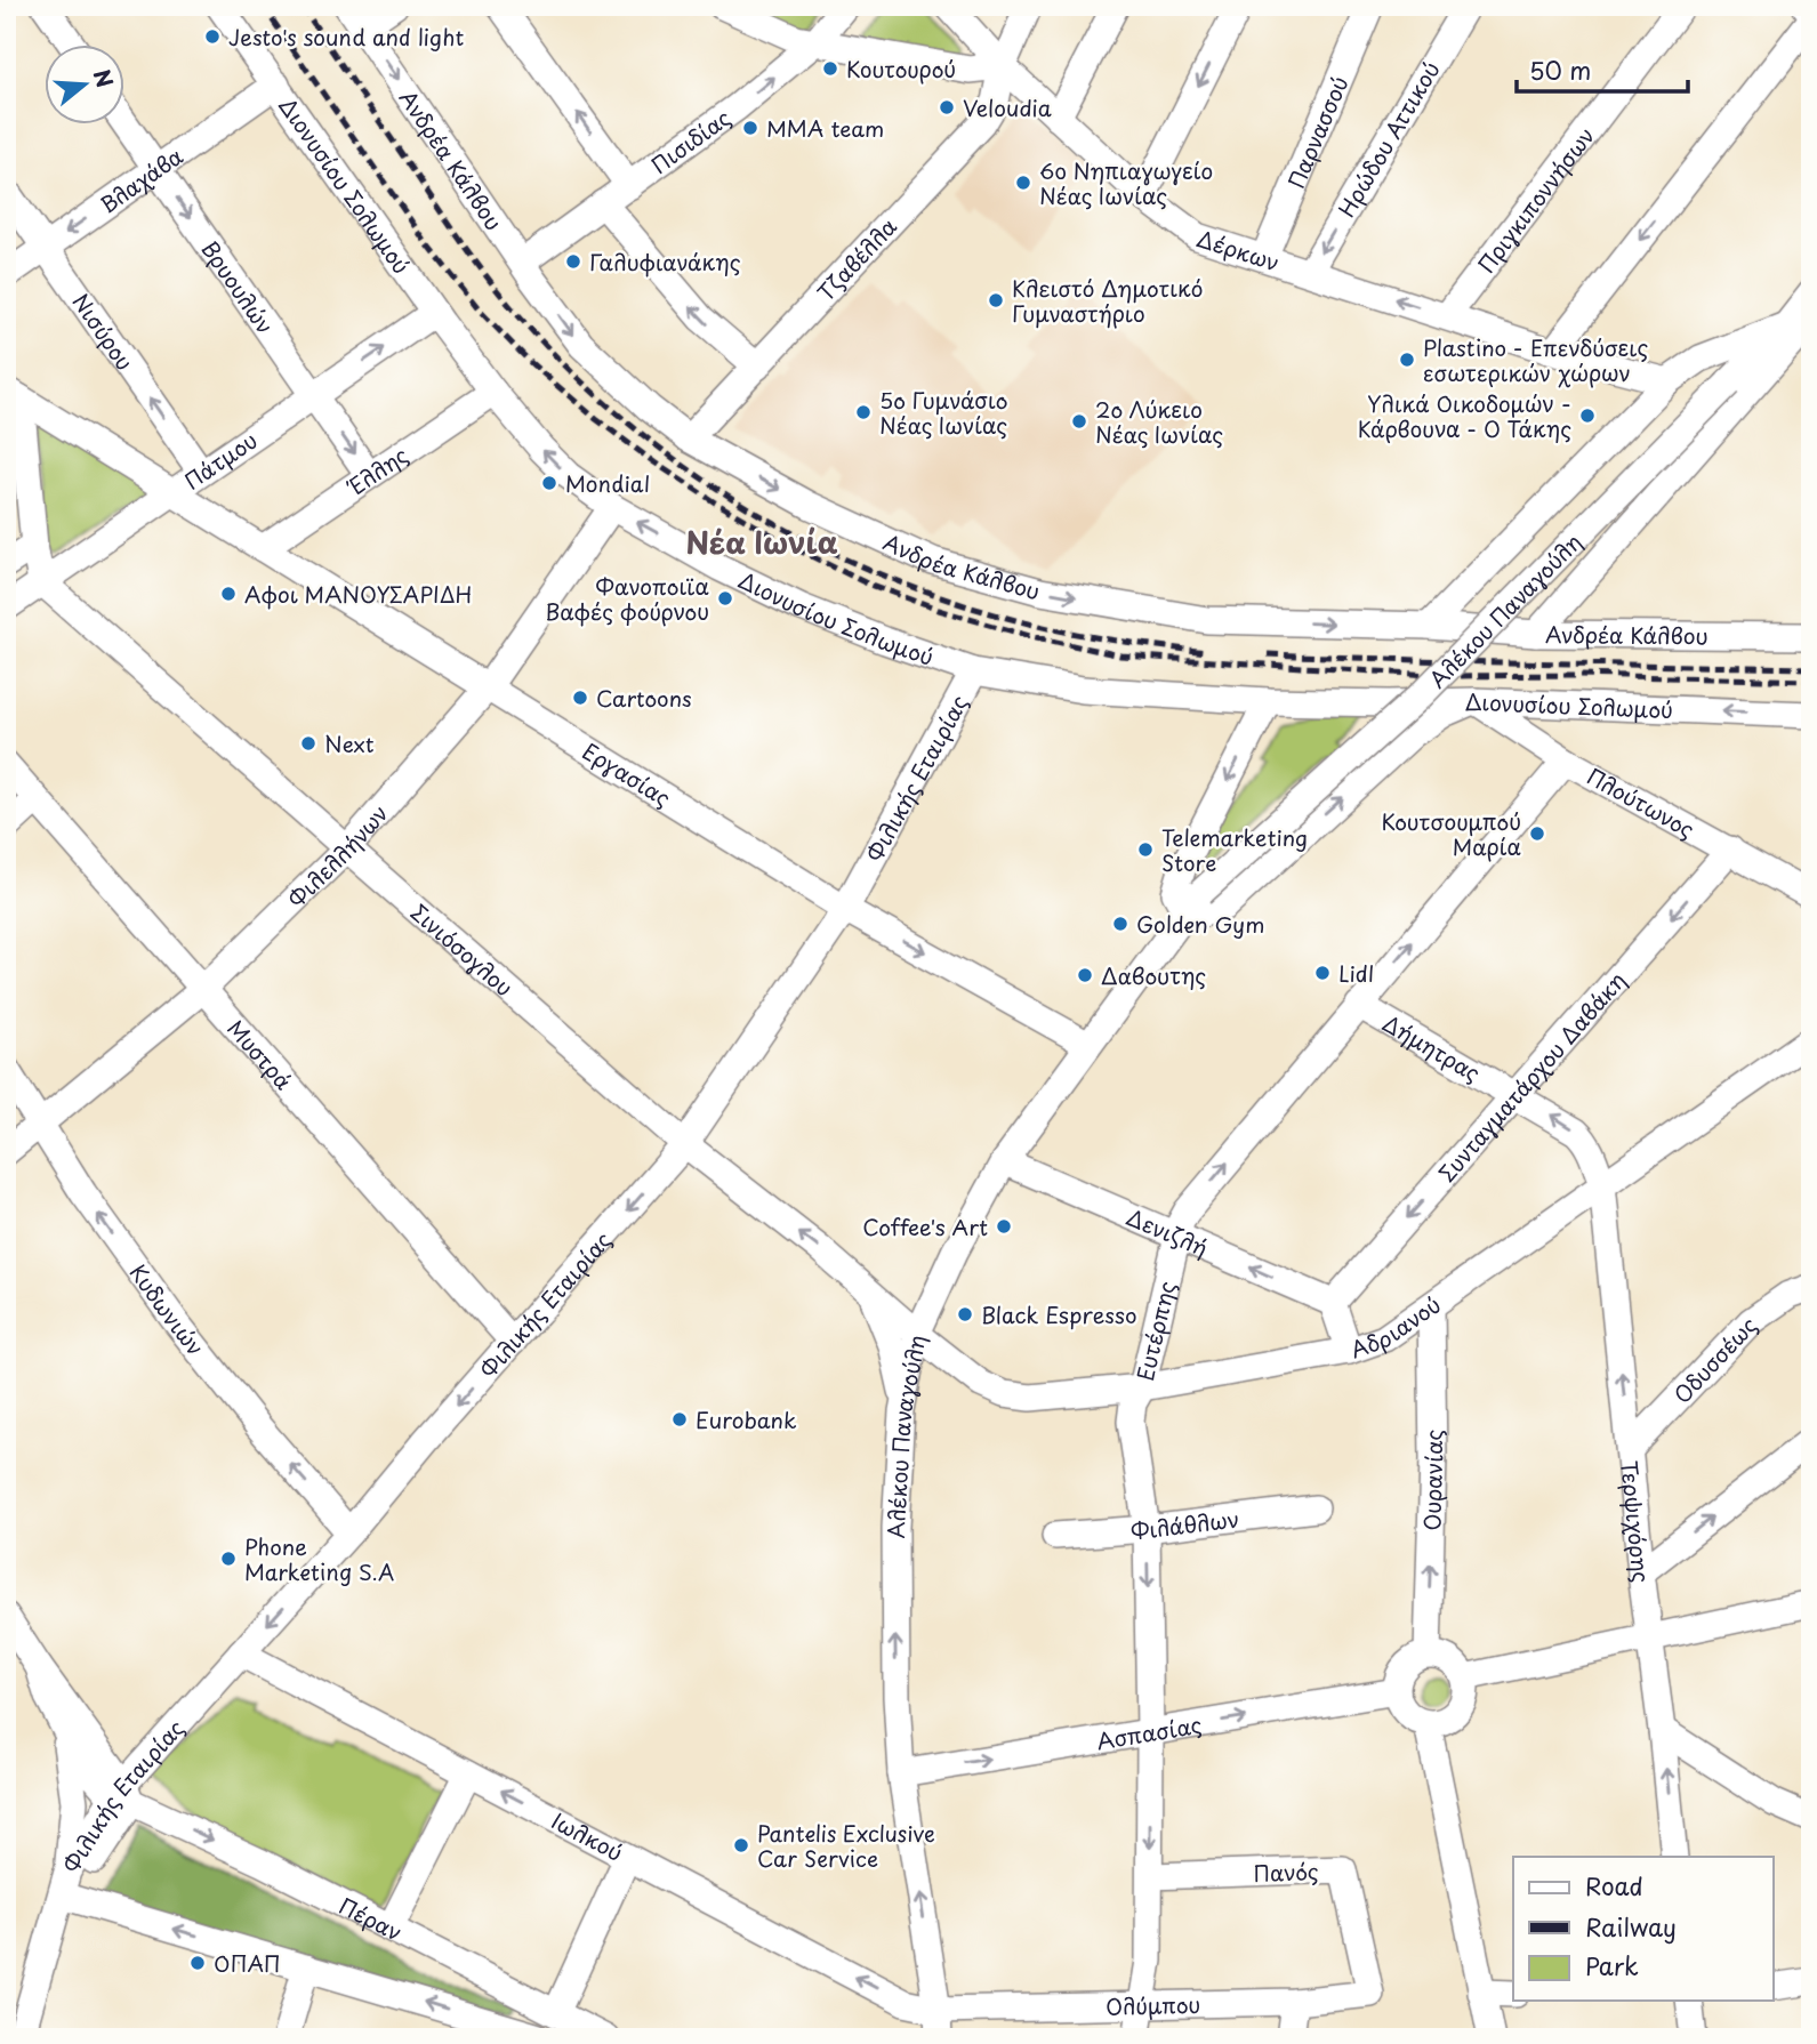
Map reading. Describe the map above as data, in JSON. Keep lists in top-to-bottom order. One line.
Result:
{"streets":{"street":["Παρνασσού","Ηρώδου Αττικού","Πισιδίας","Ανδρέα Κάλβου","Βλαχάβα","Διονυσίου Σολωμού","Πριγκιποννήσων","Δέρκων","Τζαβέλλα","Βρυουλών","Νισύρου","Πάτμου","Έλλης","Αλέκου Παναγούλη","Εργασίας","Φιλικής Εταιρίας","Πλούτωνος","Φιλελλήνων","Σινιόσογλου","Δήμητρας","Μυστρά","Συνταγματάρχου Δαβάκη","Δενιζλή","Κυδωνιών","Αδριανού","Ευτέρπης","Οδυσσέως","Ουρανίας","Τερψιχόρης","Φιλάθλων","Ασπασίας","Ιωλκού","Πανός","Πέραν","Ολύμπου"]},"crossings":[["Παρνασσού","Δέρκων"],["Ηρώδου Αττικού","Δέρκων"],["Πισιδίας","Ανδρέα Κάλβου"],["Ανδρέα Κάλβου","Τζαβέλλα"],["Βλαχάβα","Διονυσίου Σολωμού"],["Βλαχάβα","Βρυουλών"],["Βλαχάβα","Νισύρου"],["Διονυσίου Σολωμού","Πάτμου"],["Διονυσίου Σολωμού","Έλλης"],["Διονυσίου Σολωμού","Φιλικής Εταιρίας"],["Διονυσίου Σολωμού","Πλούτωνος"],["Διονυσίου Σολωμού","Φιλελλήνων"],["Πριγκιποννήσων","Δέρκων"],["Δέρκων","Τζαβέλλα"],["Βρυουλών","Πάτμου"],["Βρυουλών","Έλλης"],["Νισύρου","Πάτμου"],["Πάτμου","Εργασίας"],["Πάτμου","Σινιόσογλου"],["Έλλης","Εργασίας"],["Αλέκου Παναγούλη","Εργασίας"],["Αλέκου Παναγούλη","Σινιόσογλου"],["Αλέκου Παναγούλη","Δενιζλή"],["Αλέκου Παναγούλη","Αδριανού"],["Αλέκου Παναγούλη","Ασπασίας"],["Αλέκου Παναγούλη","Ιωλκού"],["Αλέκου Παναγούλη","Ολύμπου"],["Εργασίας","Φιλικής Εταιρίας"],["Εργασίας","Φιλελλήνων"],["Φιλικής Εταιρίας","Σινιόσογλου"],["Φιλικής Εταιρίας","Μυστρά"],["Φιλικής Εταιρίας","Κυδωνιών"],["Φιλικής Εταιρίας","Ιωλκού"],["Φιλικής Εταιρίας","Πέραν"],["Πλούτωνος","Συνταγματάρχου Δαβάκη"],["Πλούτωνος","Ευτέρπης"],["Φιλελλήνων","Σινιόσογλου"],["Φιλελλήνων","Μυστρά"],["Φιλελλήνων","Κυδωνιών"],["Σινιόσογλου","Αδριανού"],["Δήμητρας","Συνταγματάρχου Δαβάκη"],["Δήμητρας","Αδριανού"],["Δήμητρας","Ευτέρπης"],["Δήμητρας","Τερψιχόρης"],["Συνταγματάρχου Δαβάκη","Δενιζλή"],["Δενιζλή","Ευτέρπης"],["Αδριανού","Ευτέρπης"],["Αδριανού","Ουρανίας"],["Αδριανού","Τερψιχόρης"],["Ευτέρπης","Φιλάθλων"],["Ευτέρπης","Ασπασίας"],["Ευτέρπης","Πανός"],["Ευτέρπης","Ολύμπου"],["Οδυσσέως","Τερψιχόρης"],["Ουρανίας","Ασπασίας"],["Ιωλκού","Ολύμπου"],["Πανός","Ολύμπου"]],"one_way":["Πισιδίας","Βλαχάβα","Διονυσίου Σολωμού","Βρυουλών","Νισύρου","Φιλικής Εταιρίας","Δήμητρας","Συνταγματάρχου Δαβάκη","Δενιζλή","Κυδωνιών","Ουρανίας","Ασπασίας"],"districts":["Νέα Ιωνία"],"places":["Jesto's sound and light","Κουτουρού","Veloudia","MΜΑ team","6ο Νηπιαγωγείο Νέας Ιωνίας","Γαλυφιανάκης","Κλειστό Δημοτικό Γυμναστήριο","Plastino - Επενδύσεις εσωτερικών χώρων","5ο Γυμνάσιο Νέας Ιωνίας","Υλικά Οικοδομών - Κάρβουνα - Ο Τάκης","2ο Λύκειο Νέας Ιωνίας","Mondial","Αφοι ΜΑΝΟΥΣΑΡΙΔΗ","Φανοποιϊα Βαφές φούρνου","Cartoons","Next","Κουτσουμπού Μαρία","Telemarketing Store","Golden Gym","Lidl","Δαβουτης","Coffee's Art","Black Espresso","Eurobank","Phone Marketing S.A","Pantelis Exclusive Car Service","ΟΠΑΠ"],"legend":["Road","Railway","Park"],"scale_bar":"50 m","north":"right"}
